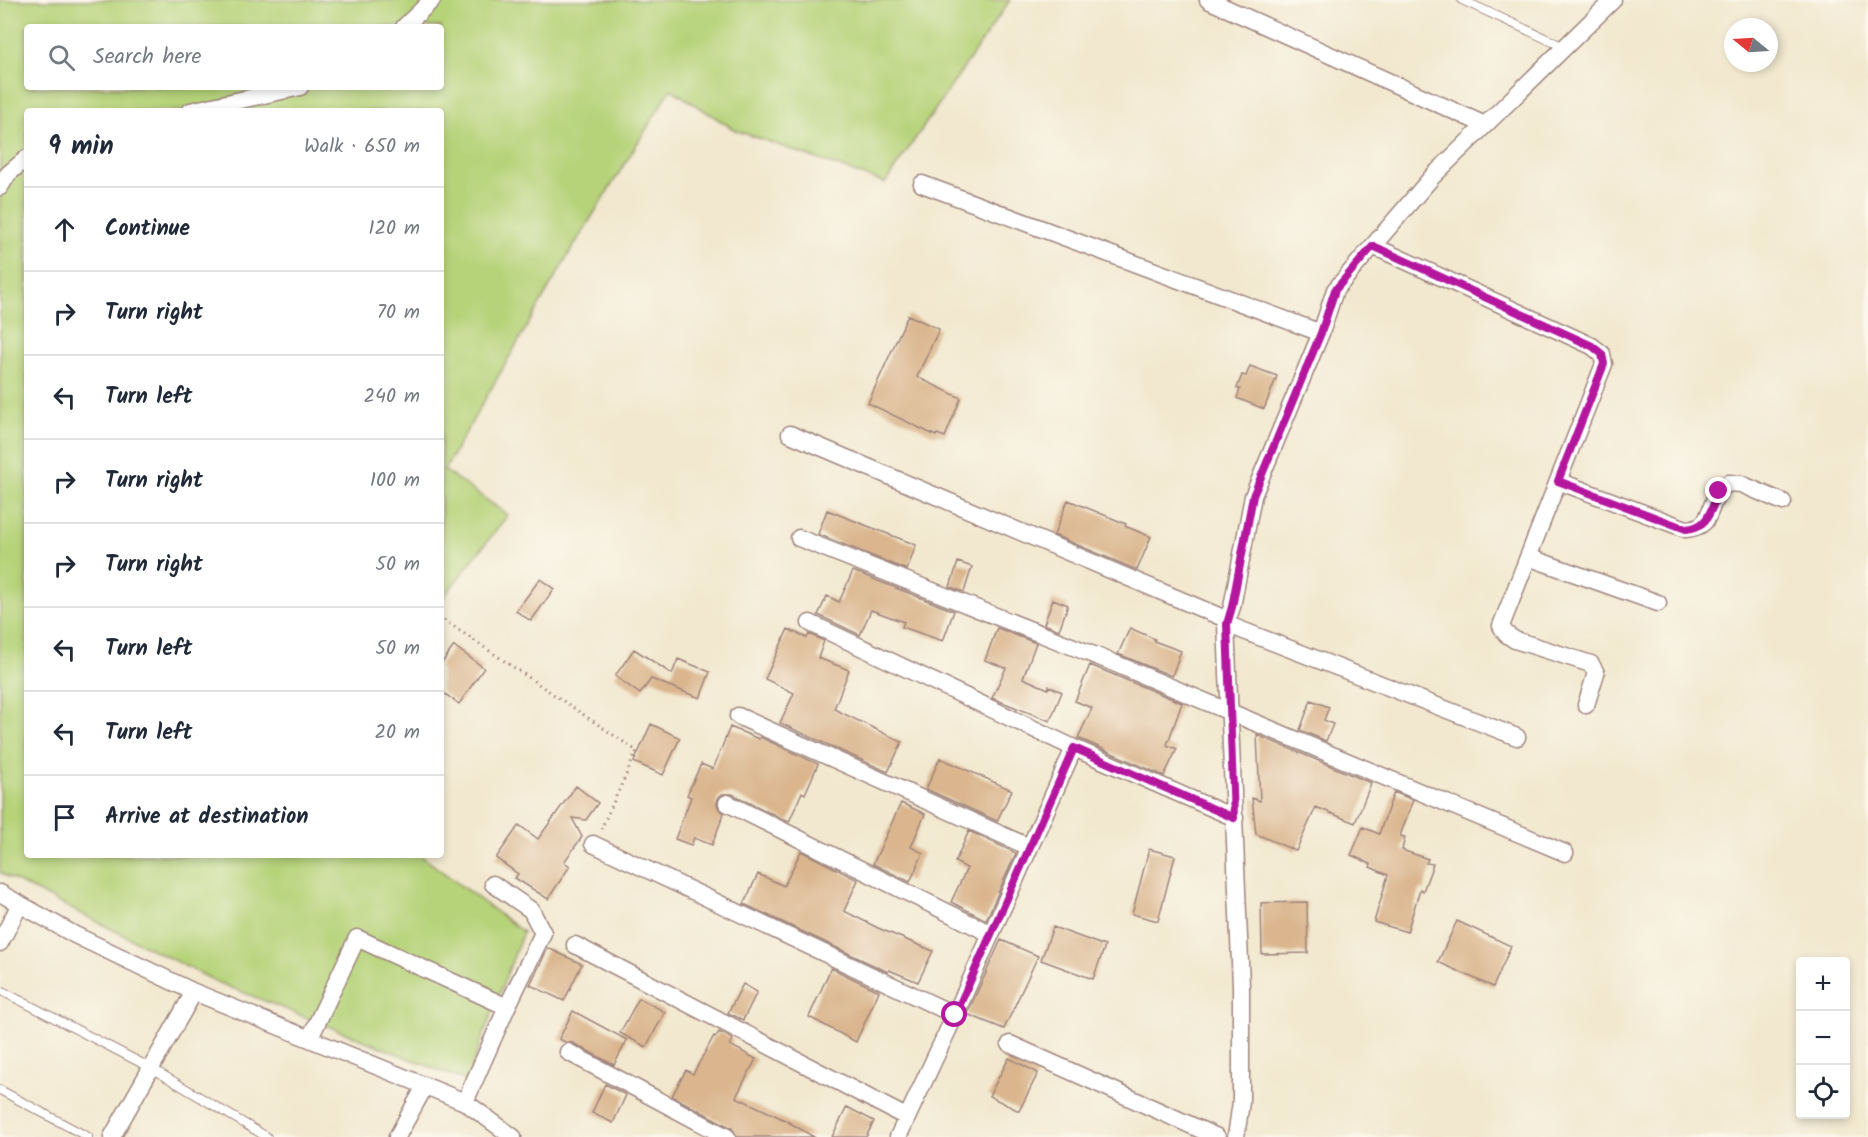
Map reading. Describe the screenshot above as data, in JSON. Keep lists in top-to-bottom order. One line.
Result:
{"north":"left","page":{"search":"Search here","heading":["9 min","Walk · 650 m"],"list":[["Continue","120 m"],["Turn right","70 m"],["Turn left","240 m"],["Turn right","100 m"],["Turn right","50 m"],["Turn left","50 m"],["Turn left","20 m"],"Arrive at destination"],"map_buttons":["+","−"]}}
